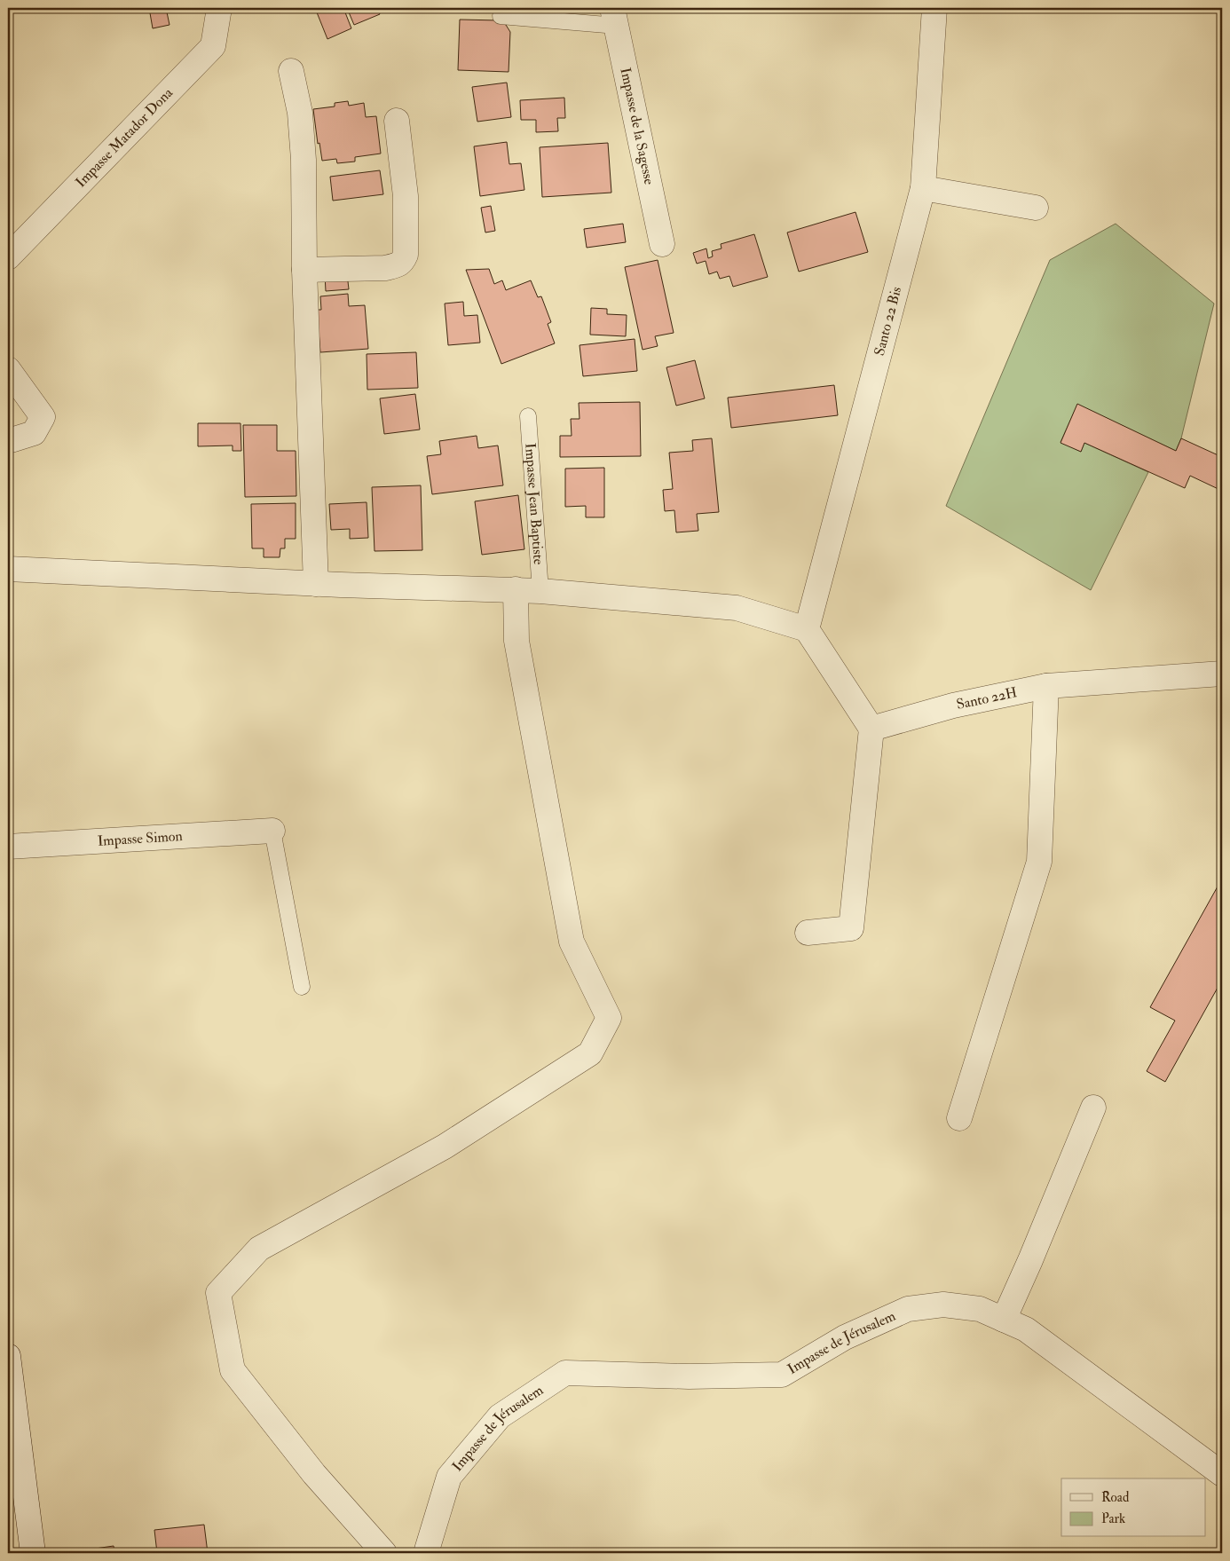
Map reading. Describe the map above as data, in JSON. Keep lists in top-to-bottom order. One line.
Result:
{"streets":{"street":["Impasse de la Sagesse","Impasse Matador Dona","Santo 22 Bis","Santo 22H","Impasse Simon","Impasse de Jérusalem"],"lane":["Impasse Jean Baptiste"]},"legend":["Road","Park"]}
